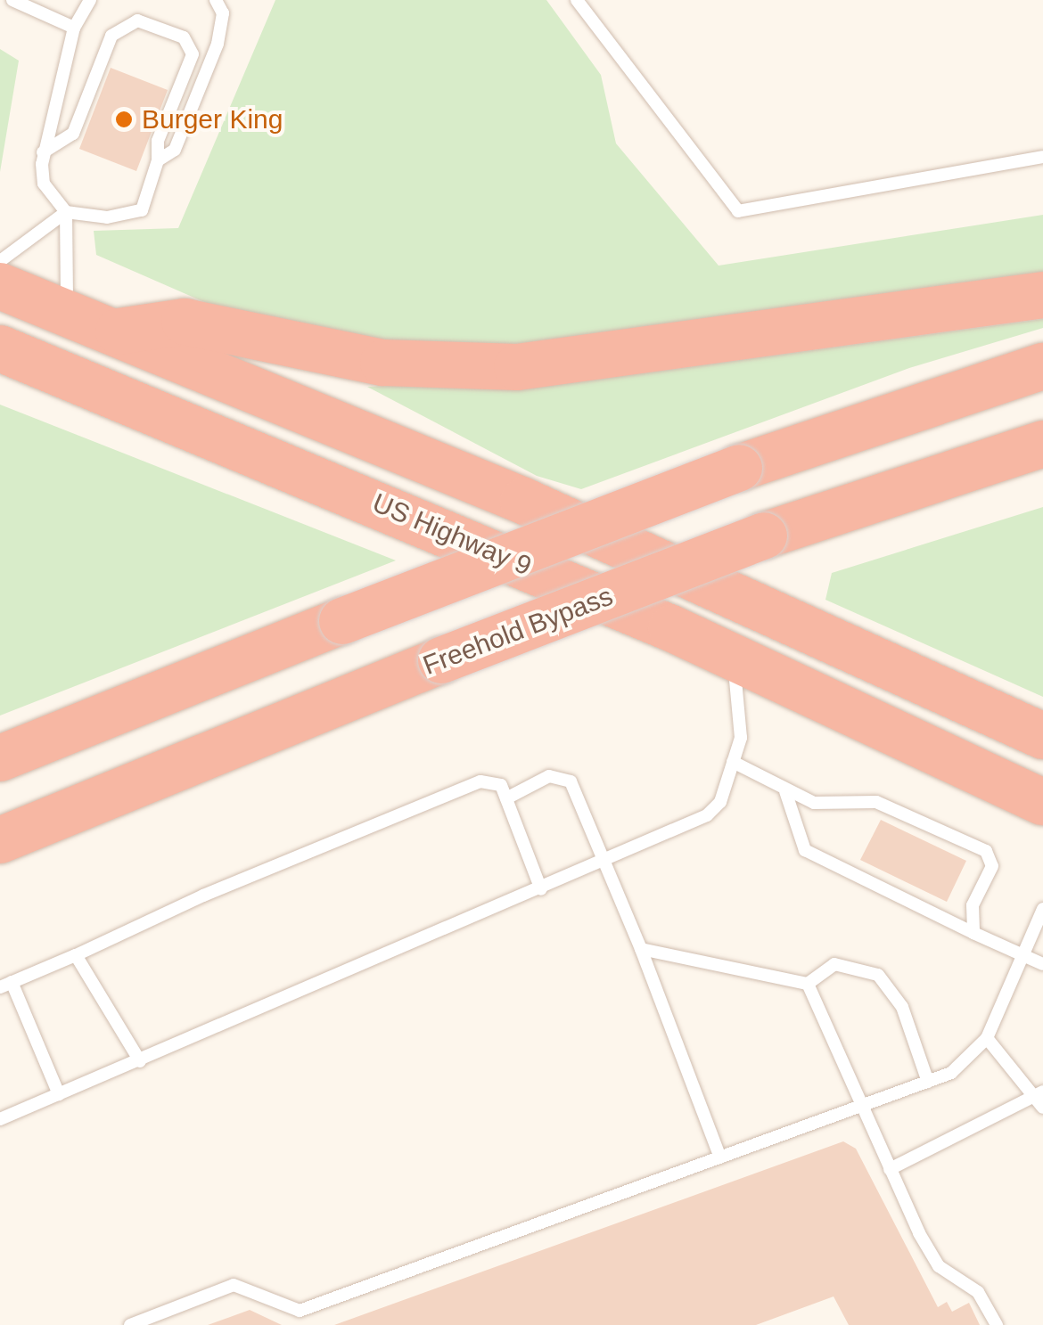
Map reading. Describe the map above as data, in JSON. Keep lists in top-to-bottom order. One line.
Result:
{"streets":{"highway":["US Highway 9","Freehold Bypass"]},"places":["Burger King"]}
